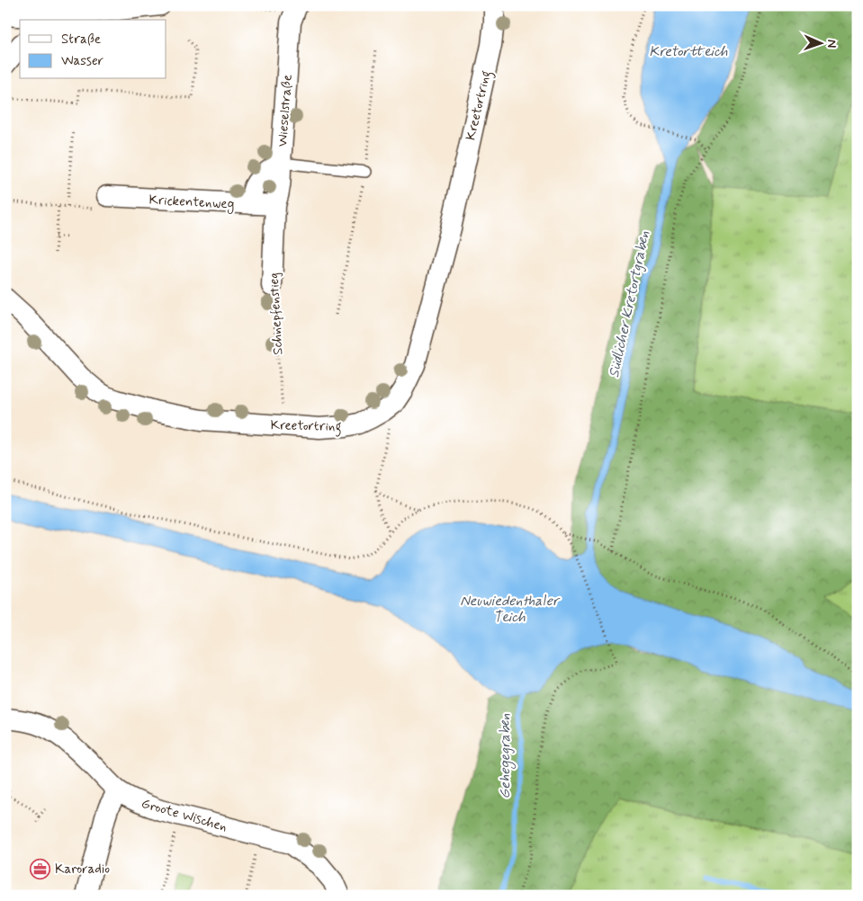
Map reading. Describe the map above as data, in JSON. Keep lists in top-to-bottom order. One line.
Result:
{"streets":{"street":["Kreetortring","Wieselstraße","Krickentenweg","Schnepfenstieg","Groote Wischen"]},"crossings":[["Wieselstraße","Krickentenweg"],["Wieselstraße","Schnepfenstieg"],["Krickentenweg","Schnepfenstieg"]],"water":["Kretortteich","Südlicher Kretortgraben","Neuwiedenthaler Teich","Gehegegraben"],"places":{"office":["Karoradio"]},"legend":["Straße","Wasser"],"north":"right"}
